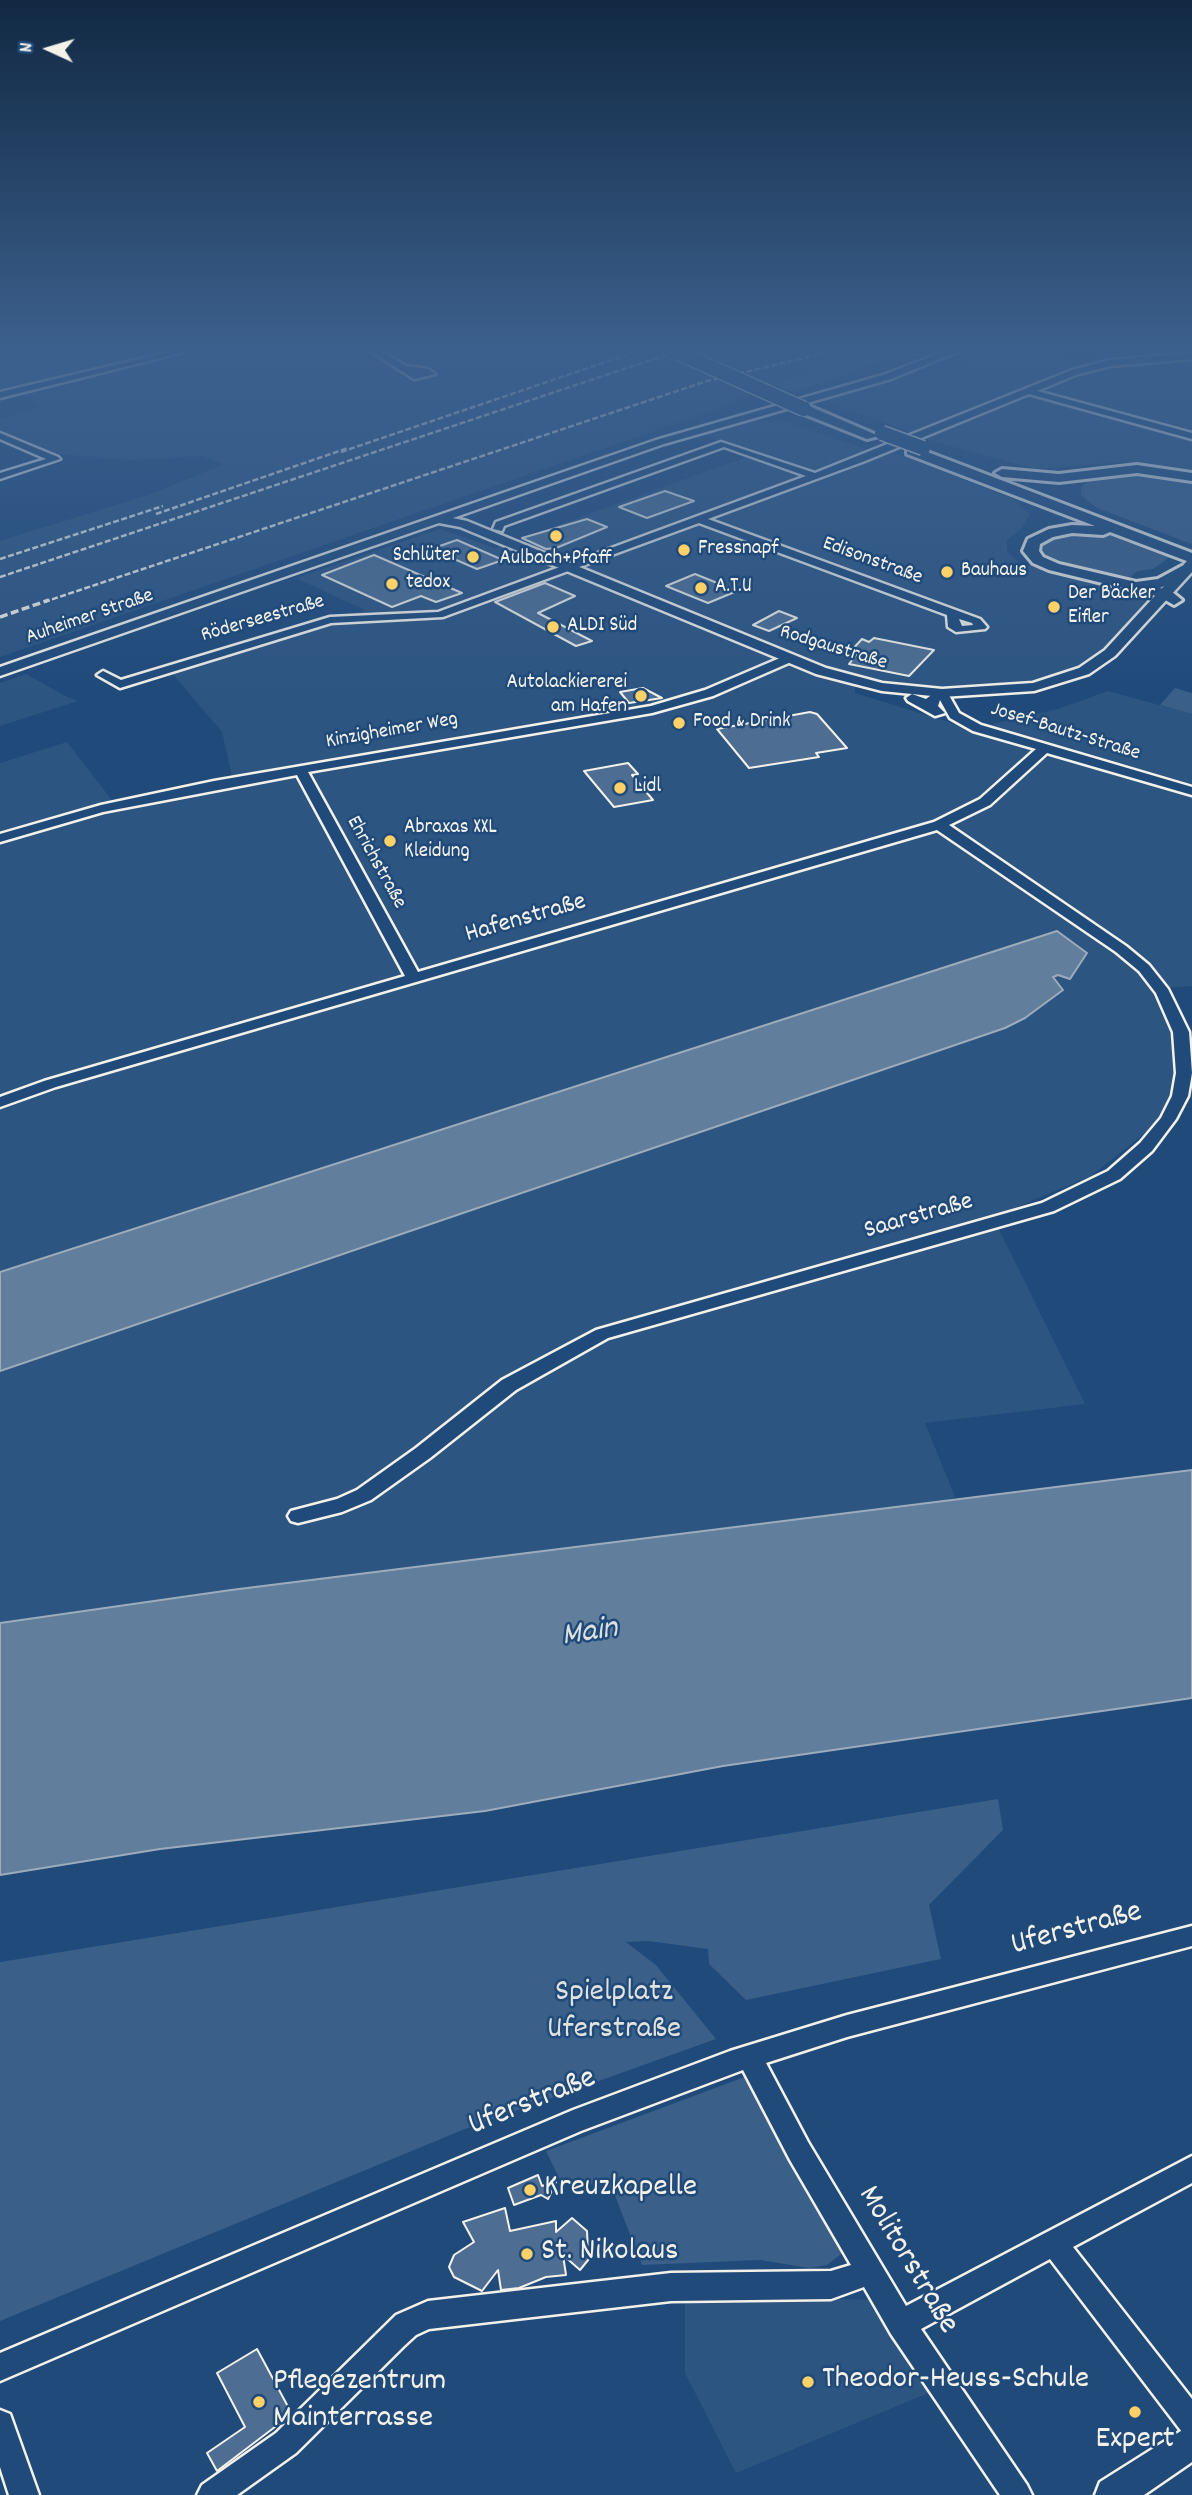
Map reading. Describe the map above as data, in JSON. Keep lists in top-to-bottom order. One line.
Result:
{"streets":{"main road":["Auheimer Straße","Rodgaustraße"],"street":["Edisonstraße","Röderseestraße","Kinzigheimer Weg","Josef-Bautz-Straße","Ehrichstraße","Hafenstraße","Saarstraße","Uferstraße","Molitorstraße"]},"crossings":[["Edisonstraße","Röderseestraße"],["Auheimer Straße","Rodgaustraße"],["Röderseestraße","Rodgaustraße"],["Rodgaustraße","Kinzigheimer Weg"],["Rodgaustraße","Josef-Bautz-Straße"],["Kinzigheimer Weg","Ehrichstraße"],["Josef-Bautz-Straße","Hafenstraße"],["Ehrichstraße","Hafenstraße"],["Hafenstraße","Saarstraße"],["Uferstraße","Molitorstraße"]],"water":["Main"],"parks":["Spielplatz Uferstraße"],"places":["Aulbach+Pfaff","Fressnapf","Schlüter","Bauhaus","tedox","A.T.U","Der Bäcker Eifler","ALDI Süd","Autolackiererei am Hafen","Food & Drink","Lidl","Abraxas XXL Kleidung","Kreuzkapelle","St. Nikolaus","Theodor-Heuss-Schule","Pflegezentrum Mainterrasse","Expert"],"north":"left"}
